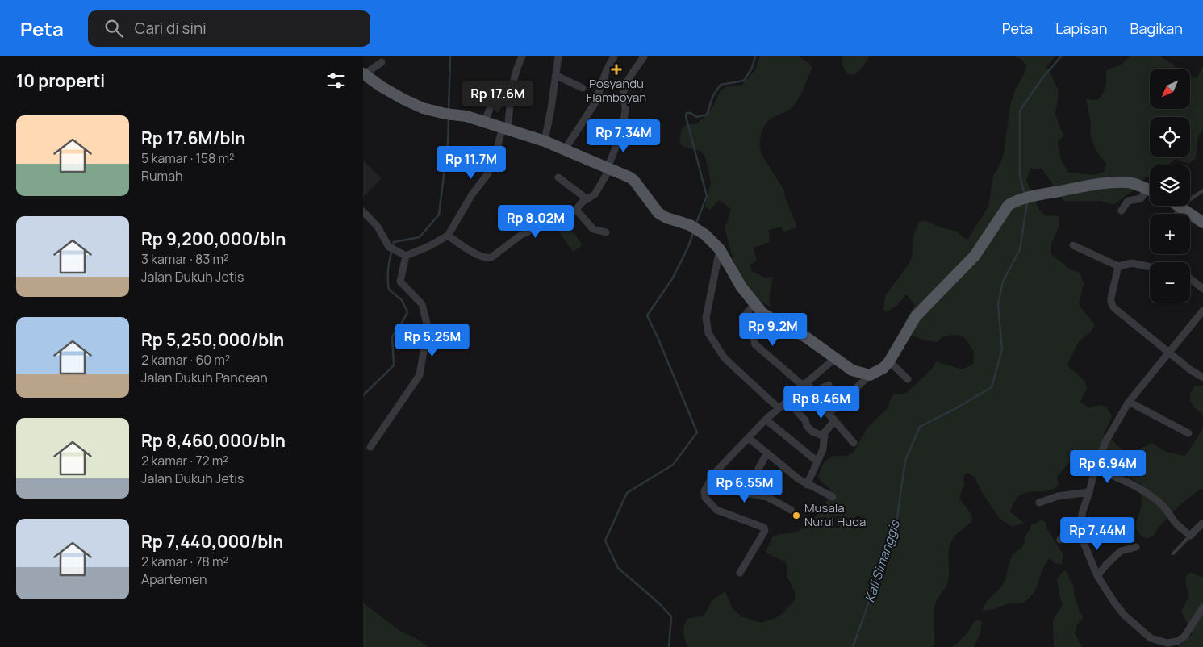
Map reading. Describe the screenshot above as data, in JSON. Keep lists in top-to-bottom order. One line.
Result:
{"water":["Kali Simanggis"],"places":{"health":["Posyandu Flamboyan"],"other":["Musala Nurul Huda"]},"north":"bottom left","page":{"header":"Peta","search":"Cari di sini","nav":["Peta","Lapisan","Bagikan"],"heading":"10 properti","map_buttons":["+","−"],"price":["Rp 17.6M","Rp 7.34M","Rp 11.7M","Rp 8.02M","Rp 9.2M","Rp 5.25M","Rp 8.46M","Rp 6.94M","Rp 6.55M","Rp 7.44M"],"list":[{"name":"Rp 17.6M/bln","note":"5 kamar · 158 m² · Rumah"},{"name":"Rp 9,200,000/bln","note":"3 kamar · 83 m² · Jalan Dukuh Jetis"},{"name":"Rp 5,250,000/bln","note":"2 kamar · 60 m² · Jalan Dukuh Pandean"},{"name":"Rp 8,460,000/bln","note":"2 kamar · 72 m² · Jalan Dukuh Jetis"},{"name":"Rp 7,440,000/bln","note":"2 kamar · 78 m² · Apartemen"}]}}
